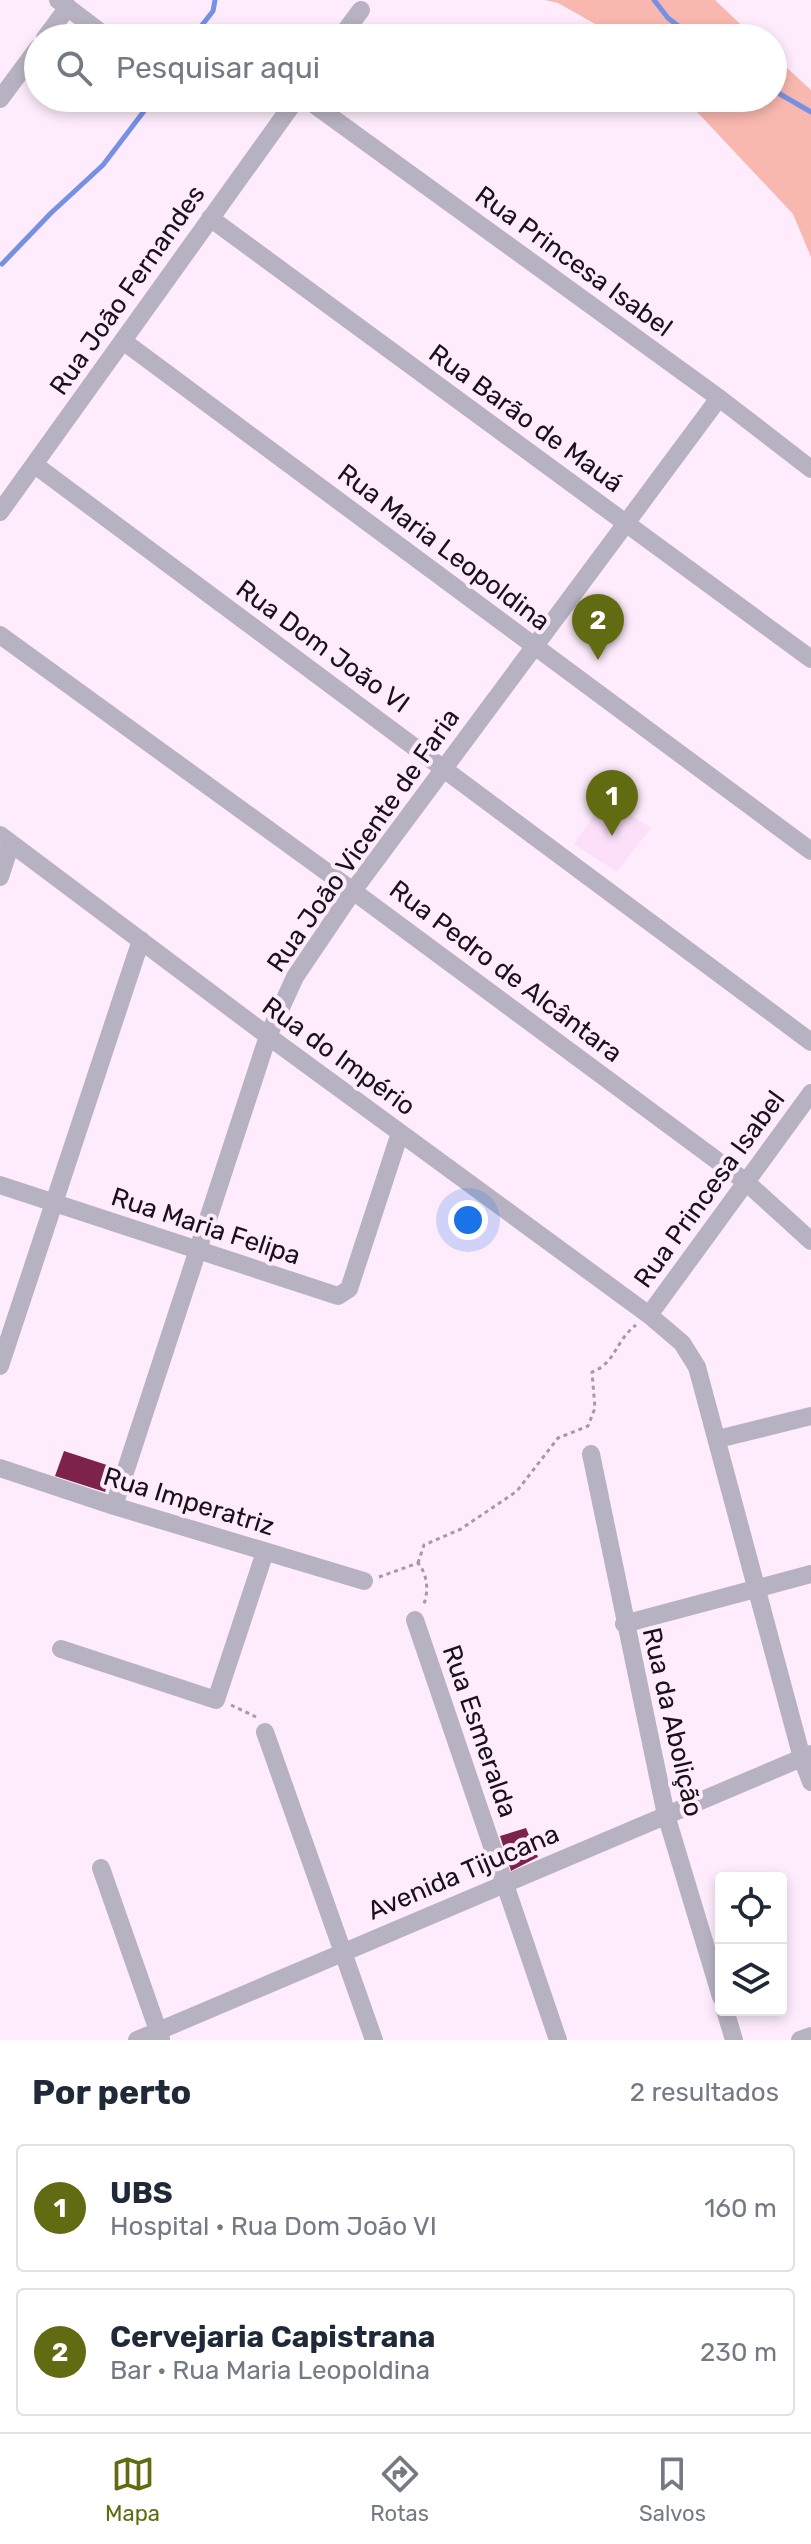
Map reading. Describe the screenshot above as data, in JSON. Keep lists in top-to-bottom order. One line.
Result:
{"streets":{"street":["Rua Princesa Isabel","Rua João Fernandes","Rua Barão de Mauá","Rua Maria Leopoldina","Rua Dom João VI","Rua João Vicente de Faria","Rua Pedro de Alcântara","Rua do Império","Rua Maria Felipa","Rua Imperatriz","Rua da Abolição","Rua Esmeralda","Avenida Tijucana"]},"crossings":[["Rua Princesa Isabel","Rua João Vicente de Faria"],["Rua Princesa Isabel","Rua Pedro de Alcântara"],["Rua Princesa Isabel","Rua do Império"],["Rua João Fernandes","Rua Barão de Mauá"],["Rua João Fernandes","Rua Maria Leopoldina"],["Rua João Fernandes","Rua Dom João VI"],["Rua Barão de Mauá","Rua João Vicente de Faria"],["Rua Maria Leopoldina","Rua João Vicente de Faria"],["Rua Dom João VI","Rua João Vicente de Faria"],["Rua João Vicente de Faria","Rua Pedro de Alcântara"],["Rua João Vicente de Faria","Rua do Império"],["Rua João Vicente de Faria","Rua Maria Felipa"],["Rua João Vicente de Faria","Rua Imperatriz"],["Rua do Império","Rua Maria Felipa"],["Rua do Império","Avenida Tijucana"],["Rua da Abolição","Avenida Tijucana"],["Rua Esmeralda","Avenida Tijucana"]],"page":{"search":"Pesquisar aqui","pins":["2","1"],"heading":["Por perto","2 resultados"],"list":[{"mark":"1","name":"UBS","note":"Hospital · Rua Dom João VI","value":"160 m"},{"mark":"2","name":"Cervejaria Capistrana","note":"Bar · Rua Maria Leopoldina","value":"230 m"}],"nav":["Mapa","Rotas","Salvos"]}}
